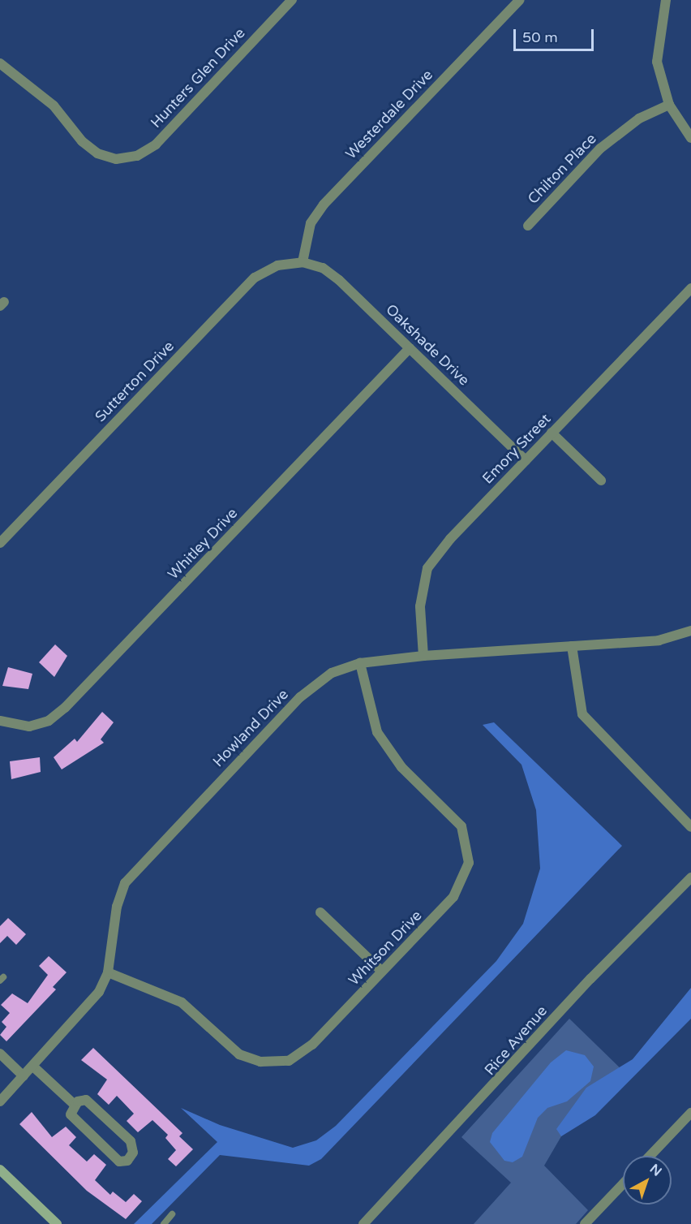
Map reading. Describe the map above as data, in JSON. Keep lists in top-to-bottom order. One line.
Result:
{"streets":{"street":["Hunters Glen Drive","Westerdale Drive","Chilton Place","Oakshade Drive","Sutterton Drive","Emory Street","Whitley Drive","Howland Drive","Whitson Drive","Rice Avenue"]},"crossings":[["Westerdale Drive","Oakshade Drive"],["Westerdale Drive","Sutterton Drive"],["Oakshade Drive","Sutterton Drive"],["Oakshade Drive","Emory Street"],["Oakshade Drive","Whitley Drive"],["Emory Street","Howland Drive"],["Howland Drive","Whitson Drive"]],"scale_bar":"50 m","north":"top right"}
